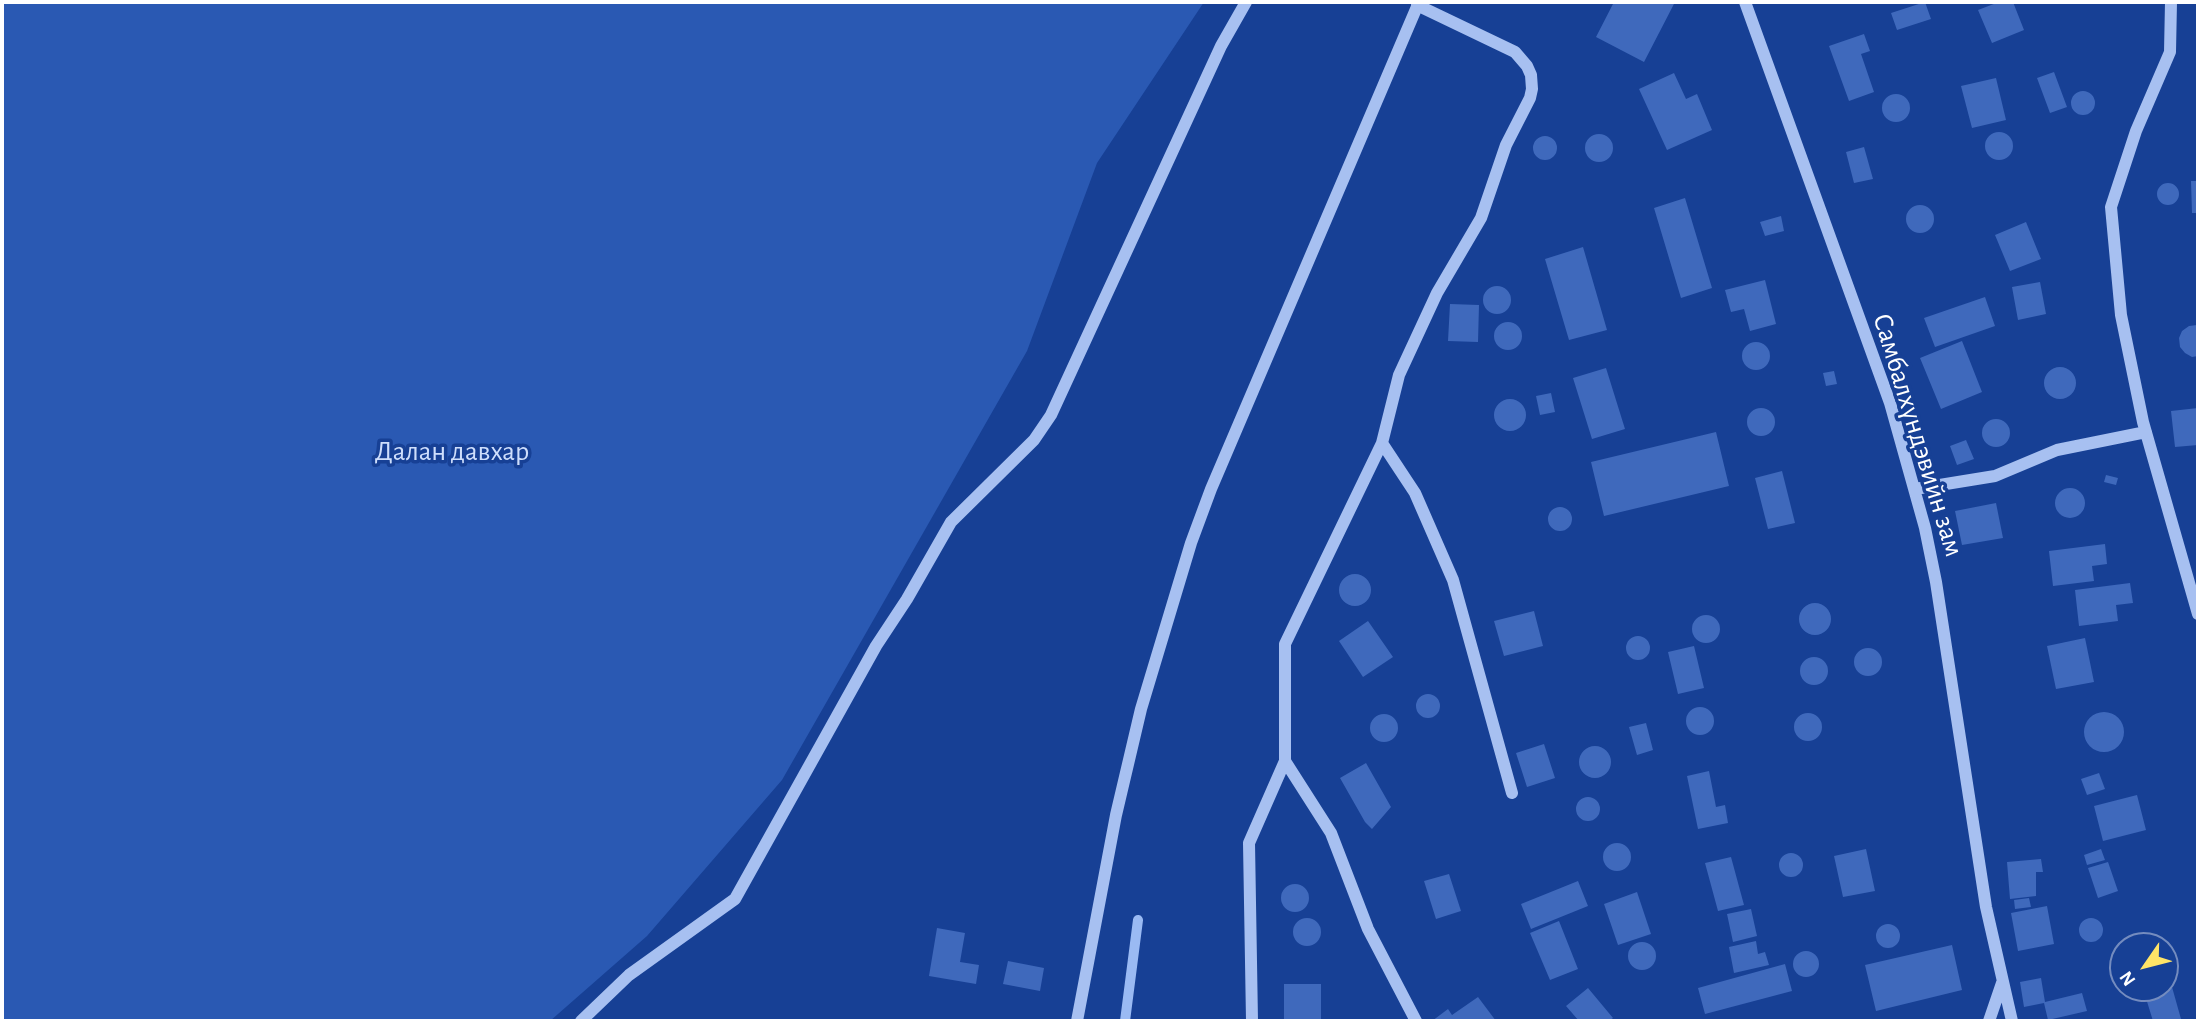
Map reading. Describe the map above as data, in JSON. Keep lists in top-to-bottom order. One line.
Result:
{"streets":{"street":["Самбалхүндэвийн зам"]},"parks":["Далан давхар"],"north":"bottom left"}
